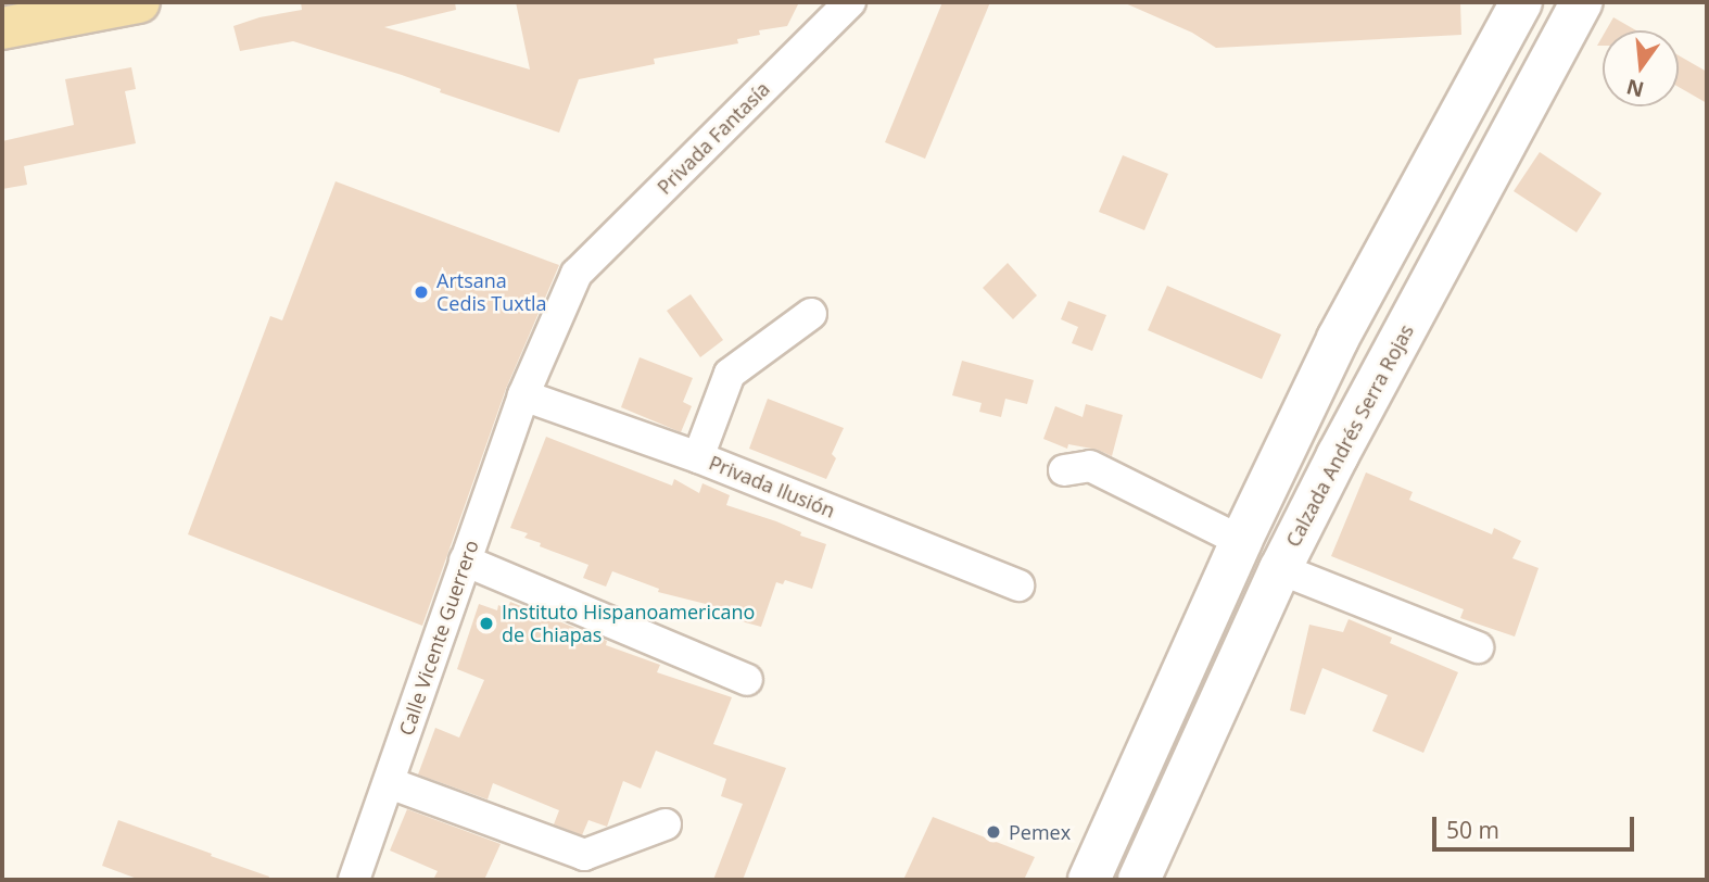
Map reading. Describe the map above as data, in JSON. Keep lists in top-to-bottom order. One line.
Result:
{"streets":{"main road":["Calzada Andrés Serra Rojas"],"street":["Privada Fantasía","Privada Ilusión","Calle Vicente Guerrero"]},"crossings":[["Privada Fantasía","Calle Vicente Guerrero"],["Privada Ilusión","Calle Vicente Guerrero"]],"places":["Artsana Cedis Tuxtla","Instituto Hispanoamericano de Chiapas","Pemex"],"scale_bar":"50 m","north":"bottom"}
